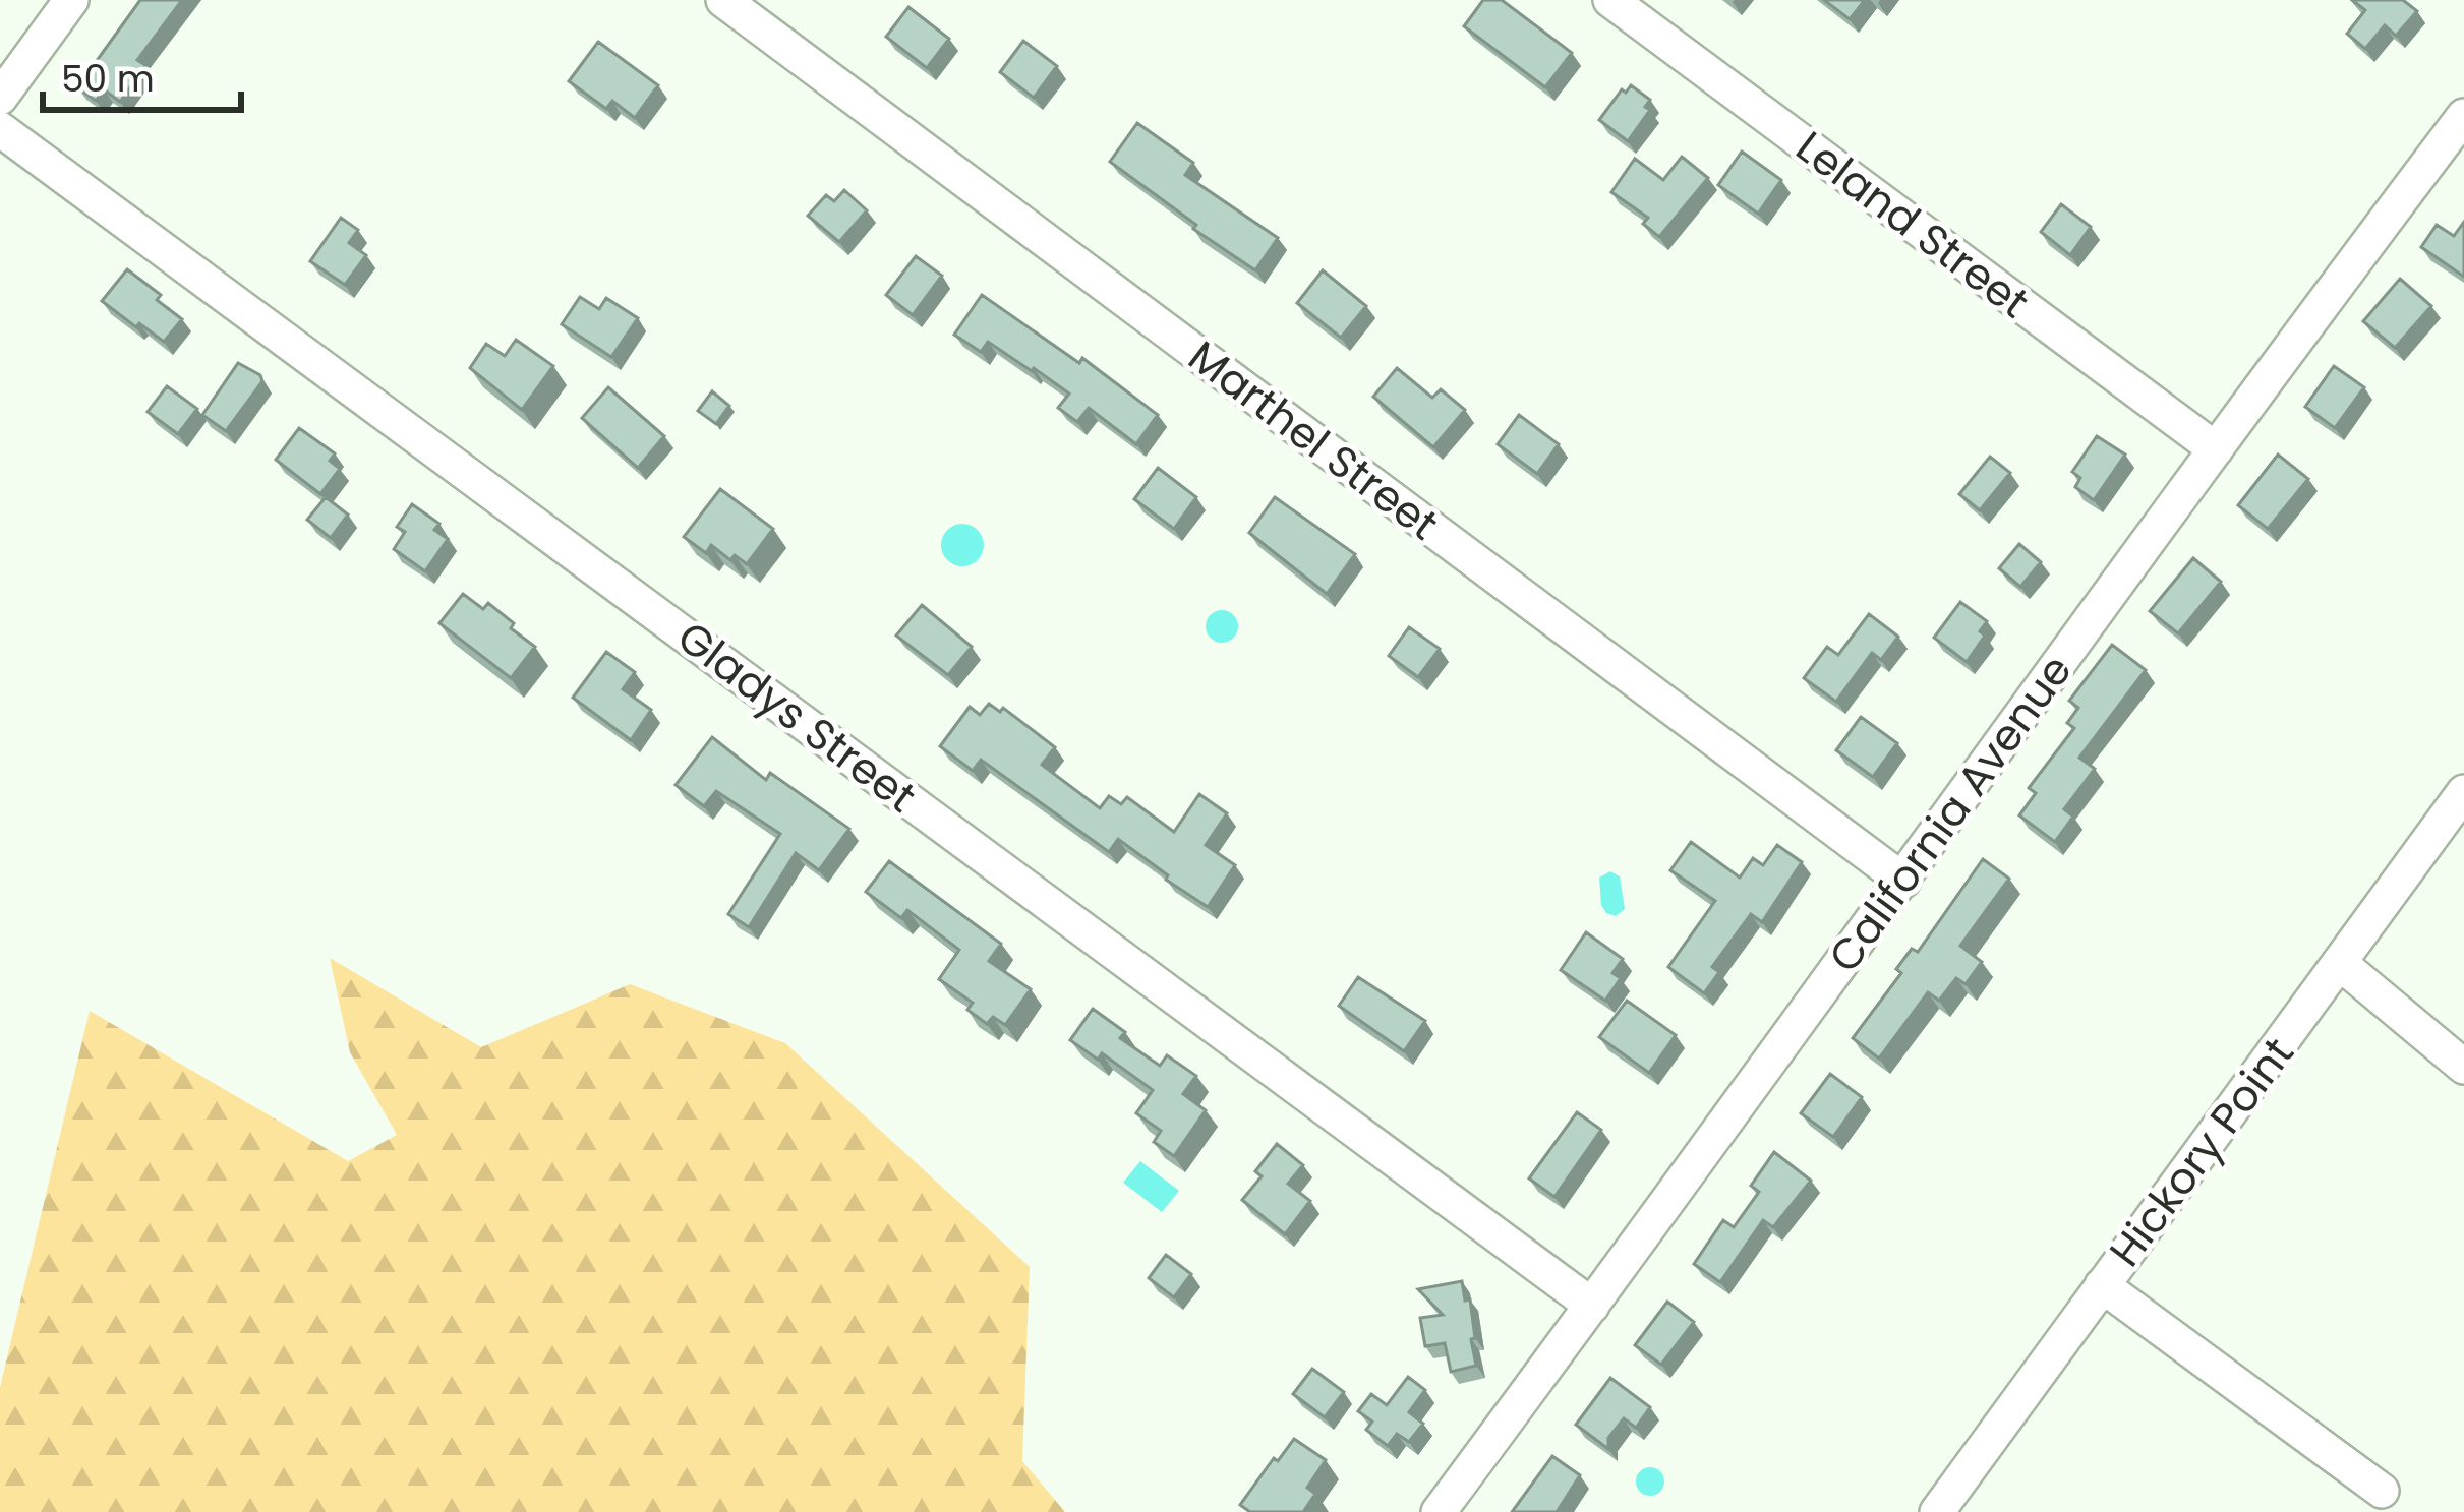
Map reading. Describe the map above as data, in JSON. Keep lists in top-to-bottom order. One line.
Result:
{"streets":{"street":["Leland Street","Marthel Street","Gladys Street","California Avenue","Hickory Point"]},"crossings":[["Leland Street","California Avenue"],["Marthel Street","California Avenue"],["Gladys Street","California Avenue"]],"scale_bar":"50 m"}
